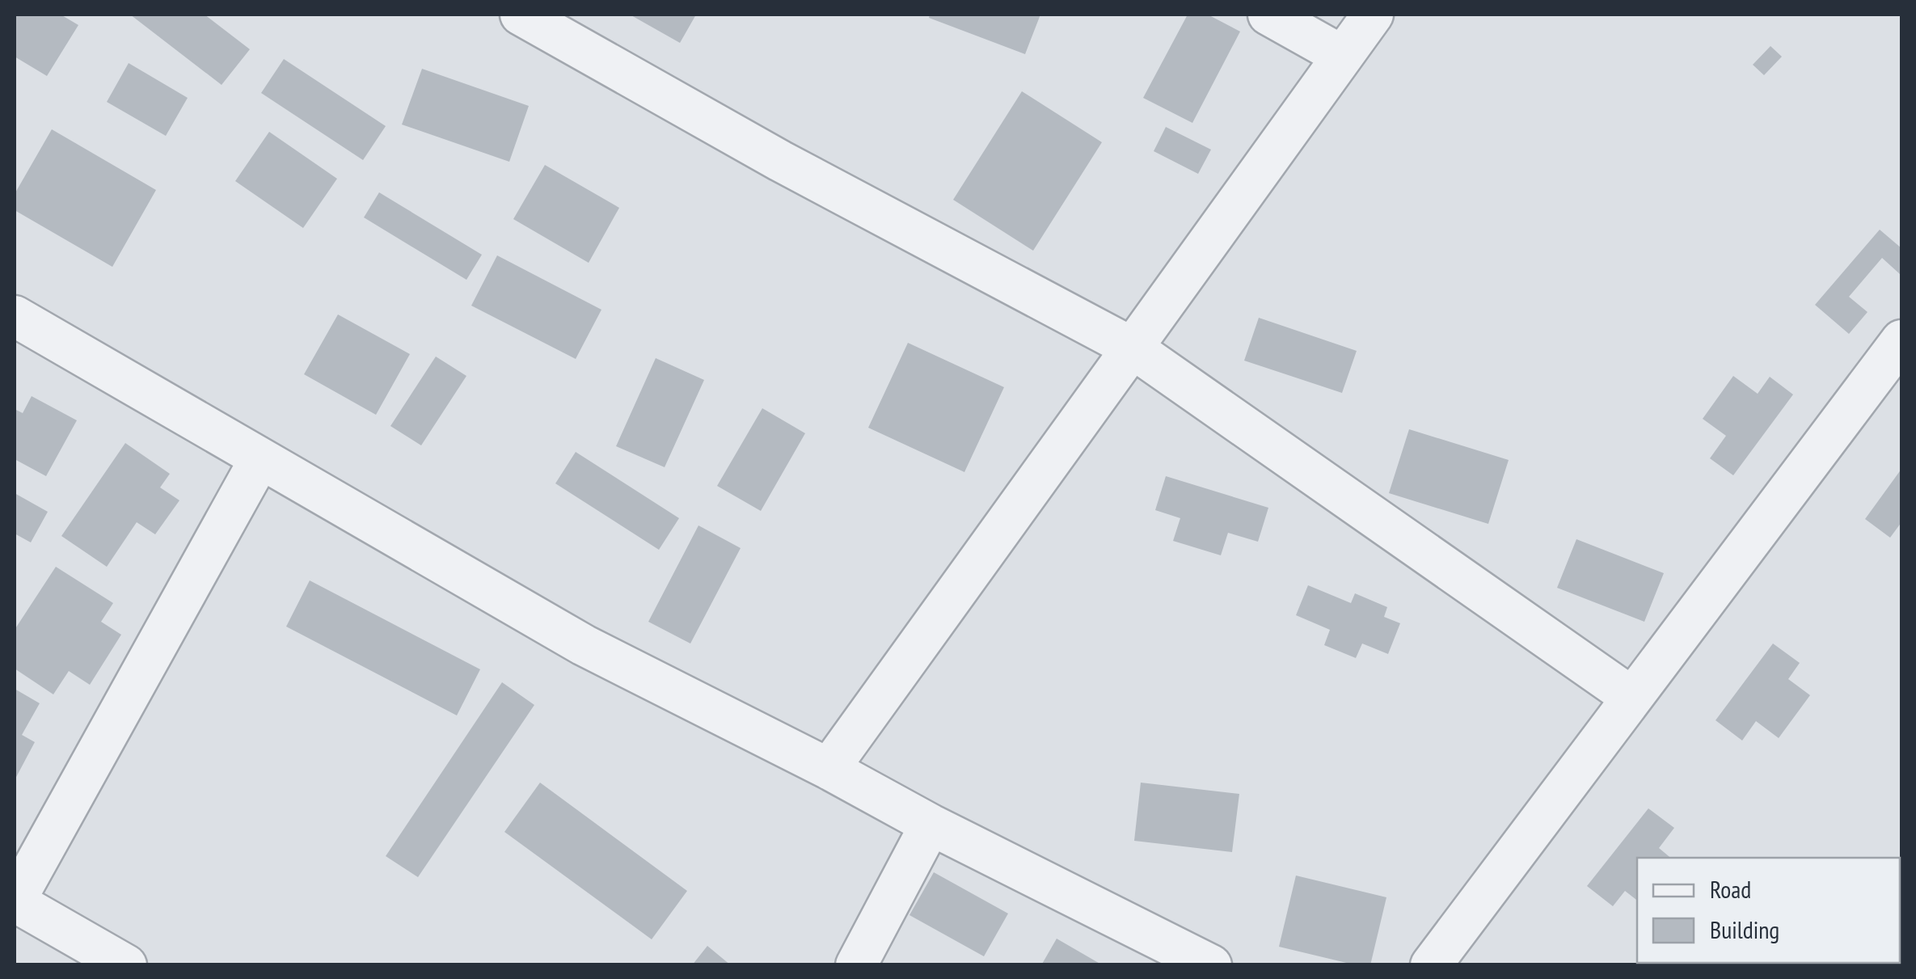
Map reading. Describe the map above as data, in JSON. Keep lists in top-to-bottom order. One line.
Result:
{"legend":["Road","Building"]}
